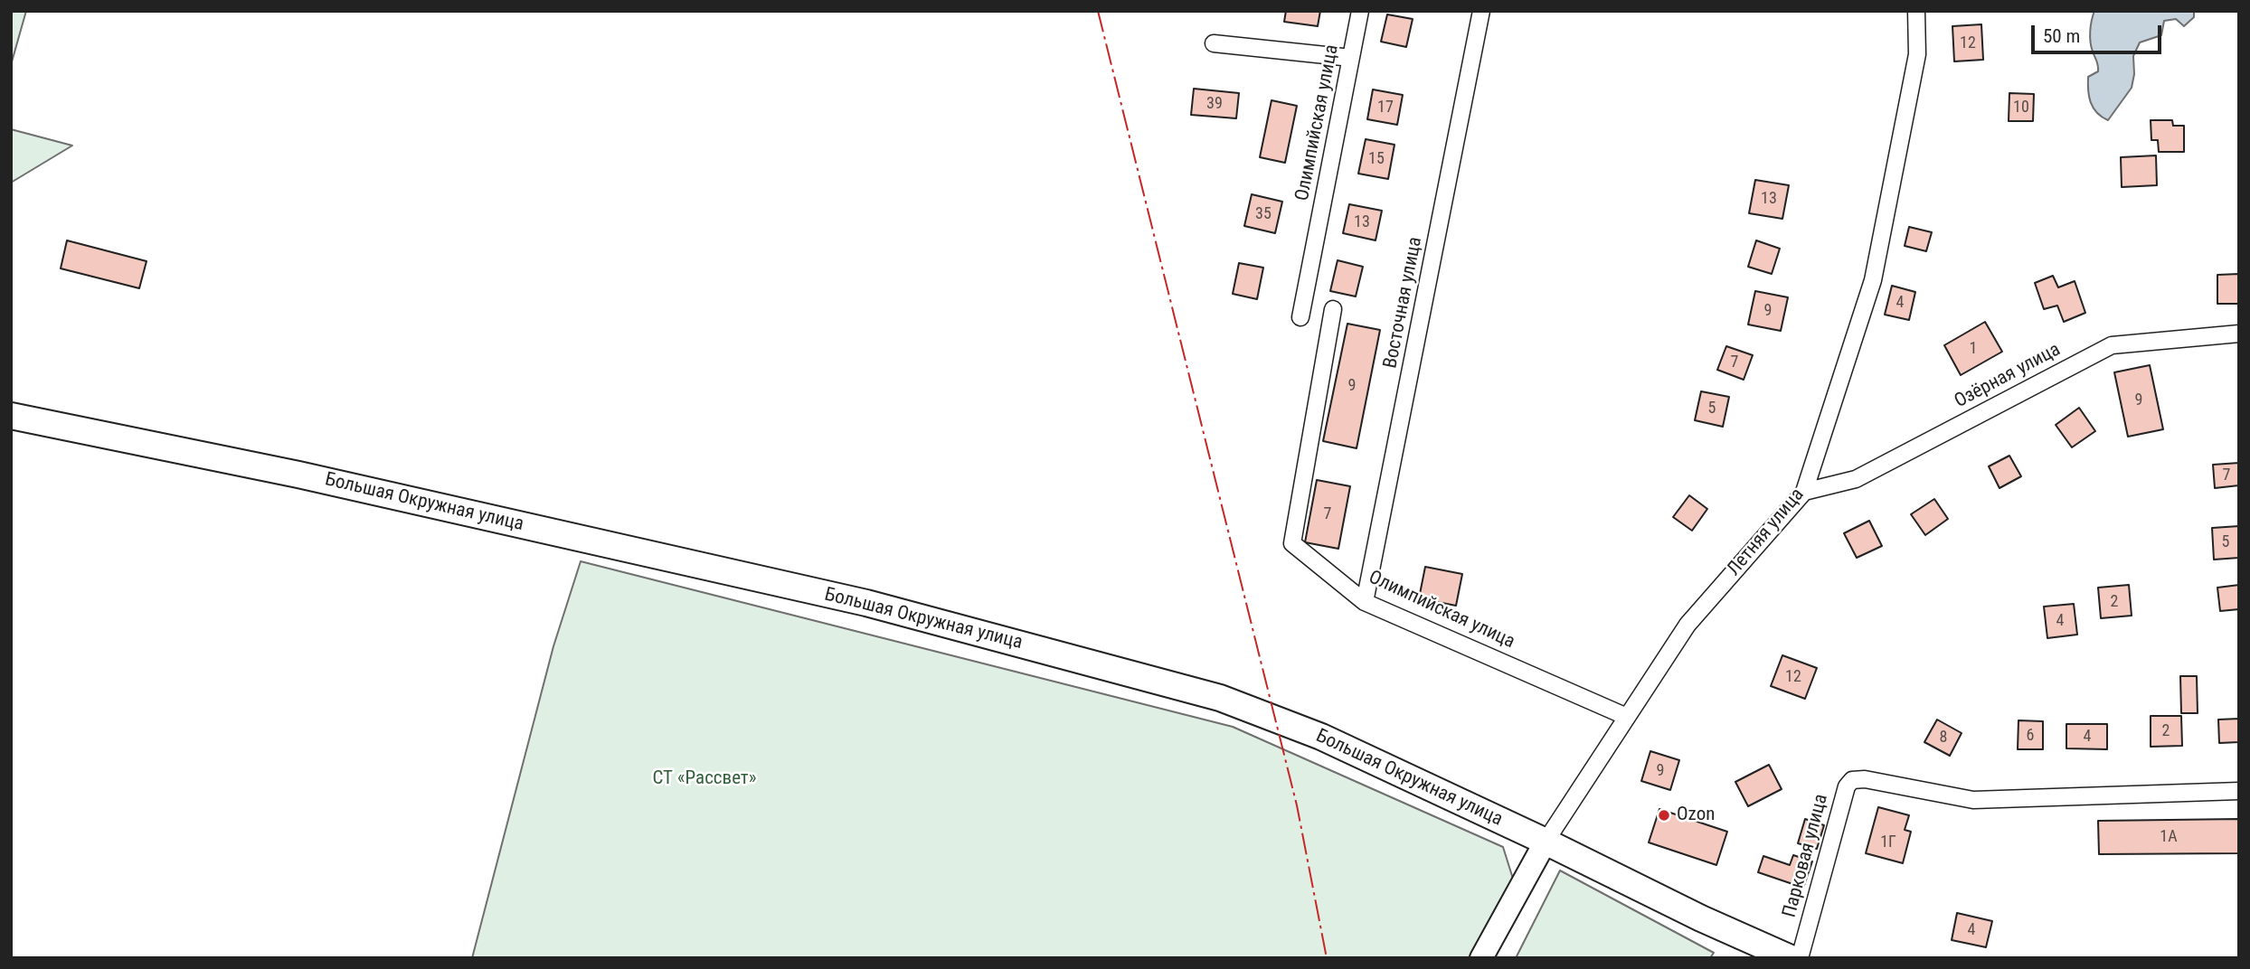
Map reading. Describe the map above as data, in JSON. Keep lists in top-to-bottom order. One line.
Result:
{"streets":{"main road":["Большая Окружная улица"],"street":["Олимпийская улица","Восточная улица","Озёрная улица","Летняя улица","Парковая улица"]},"crossings":[["Олимпийская улица","Восточная улица"],["Олимпийская улица","Летняя улица"],["Озёрная улица","Летняя улица"],["Большая Окружная улица","Летняя улица"]],"parks":["СТ «Рассвет»"],"places":["Ozon"],"house_numbers":["12","39","17","10","15","13","35","13","4","9","1","7","9","9","5","7","7","5","2","4","12","2","6","4","8","9","1А","1Г","4"],"scale_bar":"50 m"}
